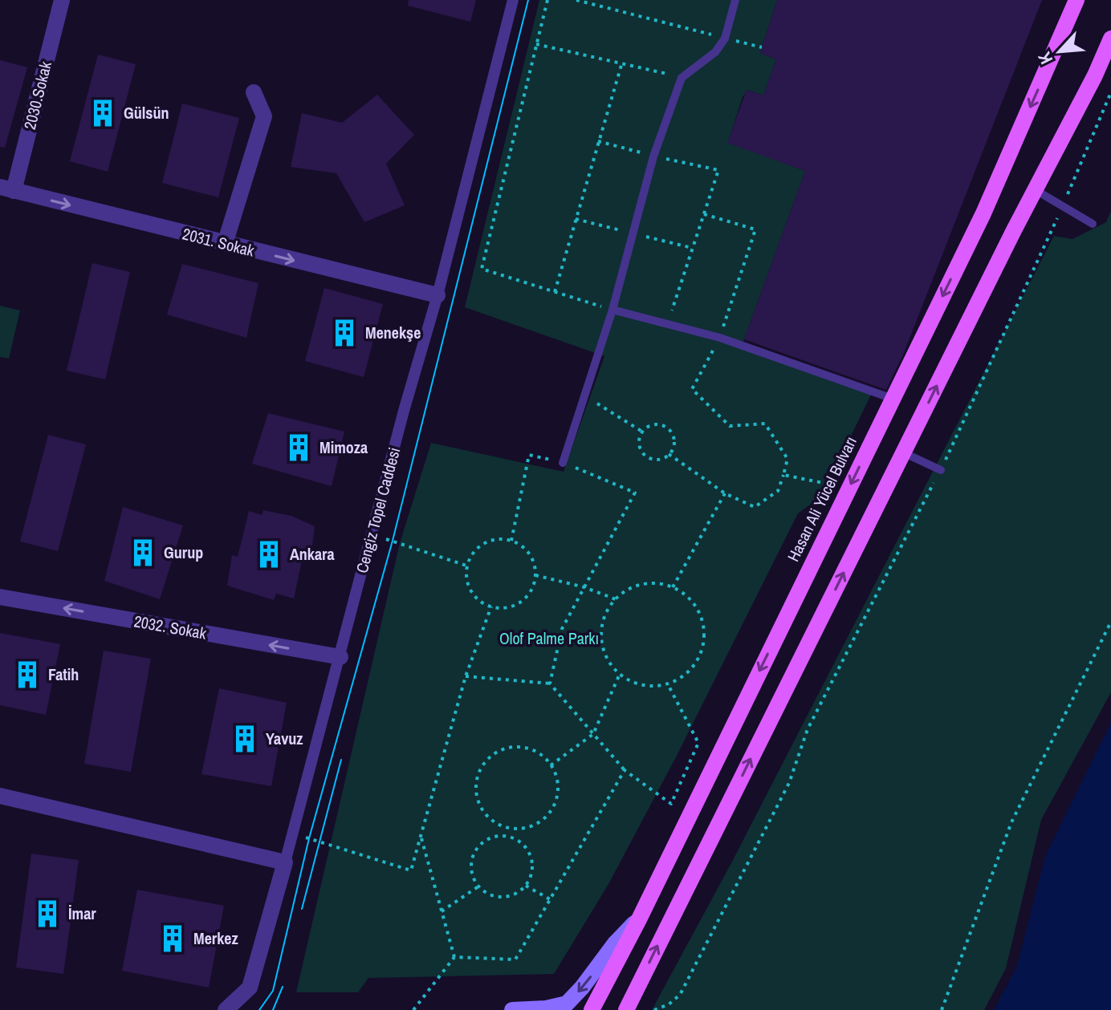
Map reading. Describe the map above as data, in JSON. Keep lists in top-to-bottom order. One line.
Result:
{"streets":{"main road":["Hasan Ali Yücel Bulvarı"],"street":["2030.Sokak","2031. Sokak","Cengiz Topel Caddesi","2032. Sokak"]},"crossings":[["2030.Sokak","2031. Sokak"],["2031. Sokak","Cengiz Topel Caddesi"],["Cengiz Topel Caddesi","2032. Sokak"]],"one_way":["2031. Sokak","2032. Sokak"],"parks":["Olof Palme Parkı"],"places":{"building":["Gülsün","Menekşe","Mimoza","Gurup","Ankara","Fatih","Yavuz","İmar","Merkez"]},"north":"bottom left"}
